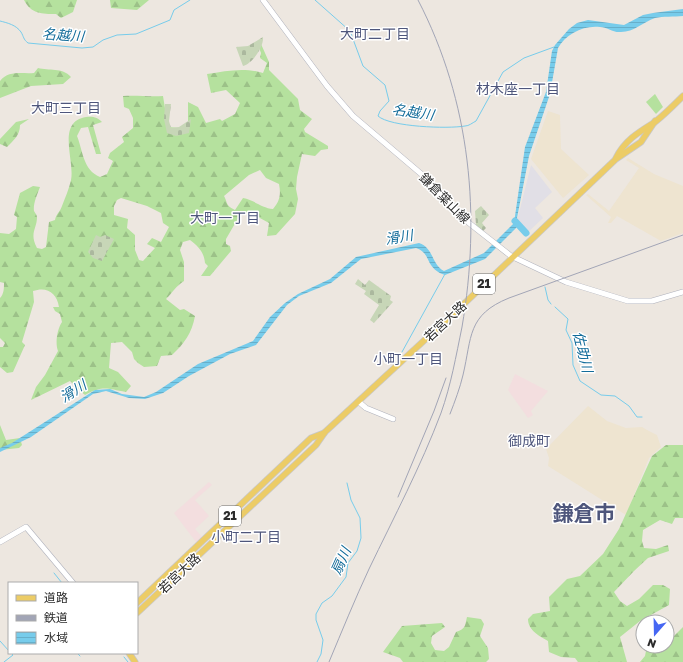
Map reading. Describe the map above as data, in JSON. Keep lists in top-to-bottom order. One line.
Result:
{"streets":{"main road":["鎌倉葉山線","21","若宮大路"]},"crossings":[["鎌倉葉山線","若宮大路"]],"districts":["大町二丁目","材木座一丁目","大町三丁目","大町一丁目","小町一丁目","御成町","鎌倉市","小町二丁目"],"water":["名越川","滑川","佐助川","扇川"],"legend":["道路","鉄道","水域"],"north":"bottom"}
